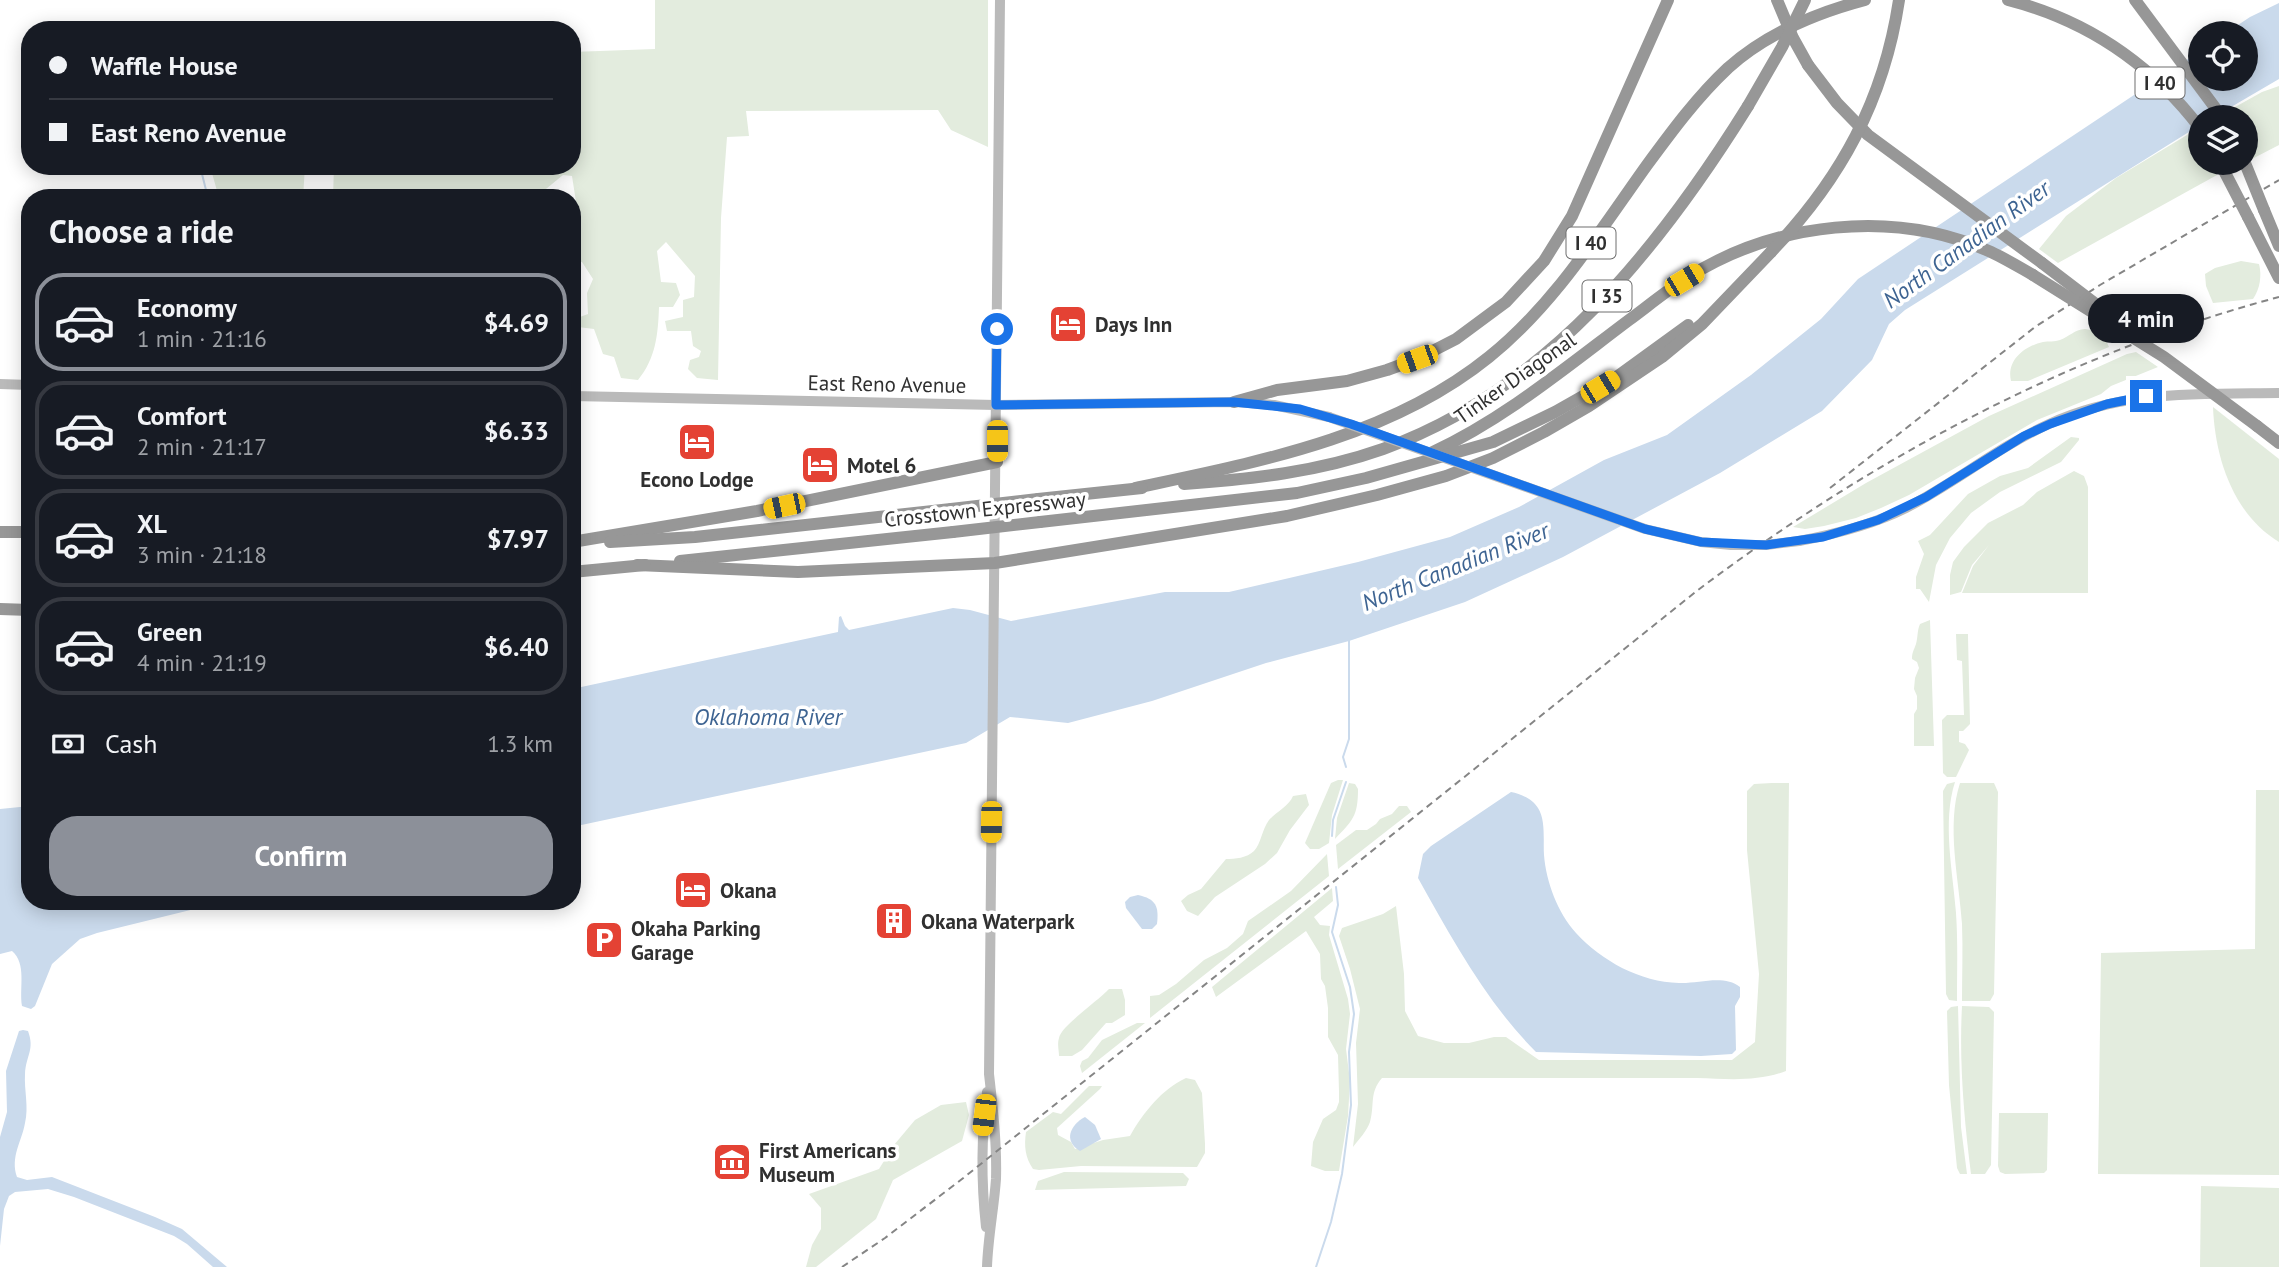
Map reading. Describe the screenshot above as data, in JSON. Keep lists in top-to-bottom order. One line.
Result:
{"streets":{"highway":["I 40","I 35","Tinker Diagonal","Crosstown Expressway"],"main road":["East Reno Avenue"]},"crossings":[["I 35","Tinker Diagonal"],["I 35","Crosstown Expressway"],["Tinker Diagonal","Crosstown Expressway"]],"water":["North Canadian River","Oklahoma River"],"places":{"hotel":["Days Inn","Econo Lodge","Motel 6","Okana"],"building":["Okana Waterpark"],"parking":["Okaha Parking Garage"],"museum":["First Americans Museum"]},"page":{"banner":["Waffle House","East Reno Avenue"],"heading":"Choose a ride","list":[{"name":"Economy","note":"1 min · 21:16","value":"$4.69"},{"name":"Comfort","note":"2 min · 21:17","value":"$6.33"},{"name":"XL","note":"3 min · 21:18","value":"$7.97"},{"name":"Green","note":"4 min · 21:19","value":"$6.40"}],"bubble":"4 min","pay":["Cash","1.3 km"],"buttons":"Confirm"}}
